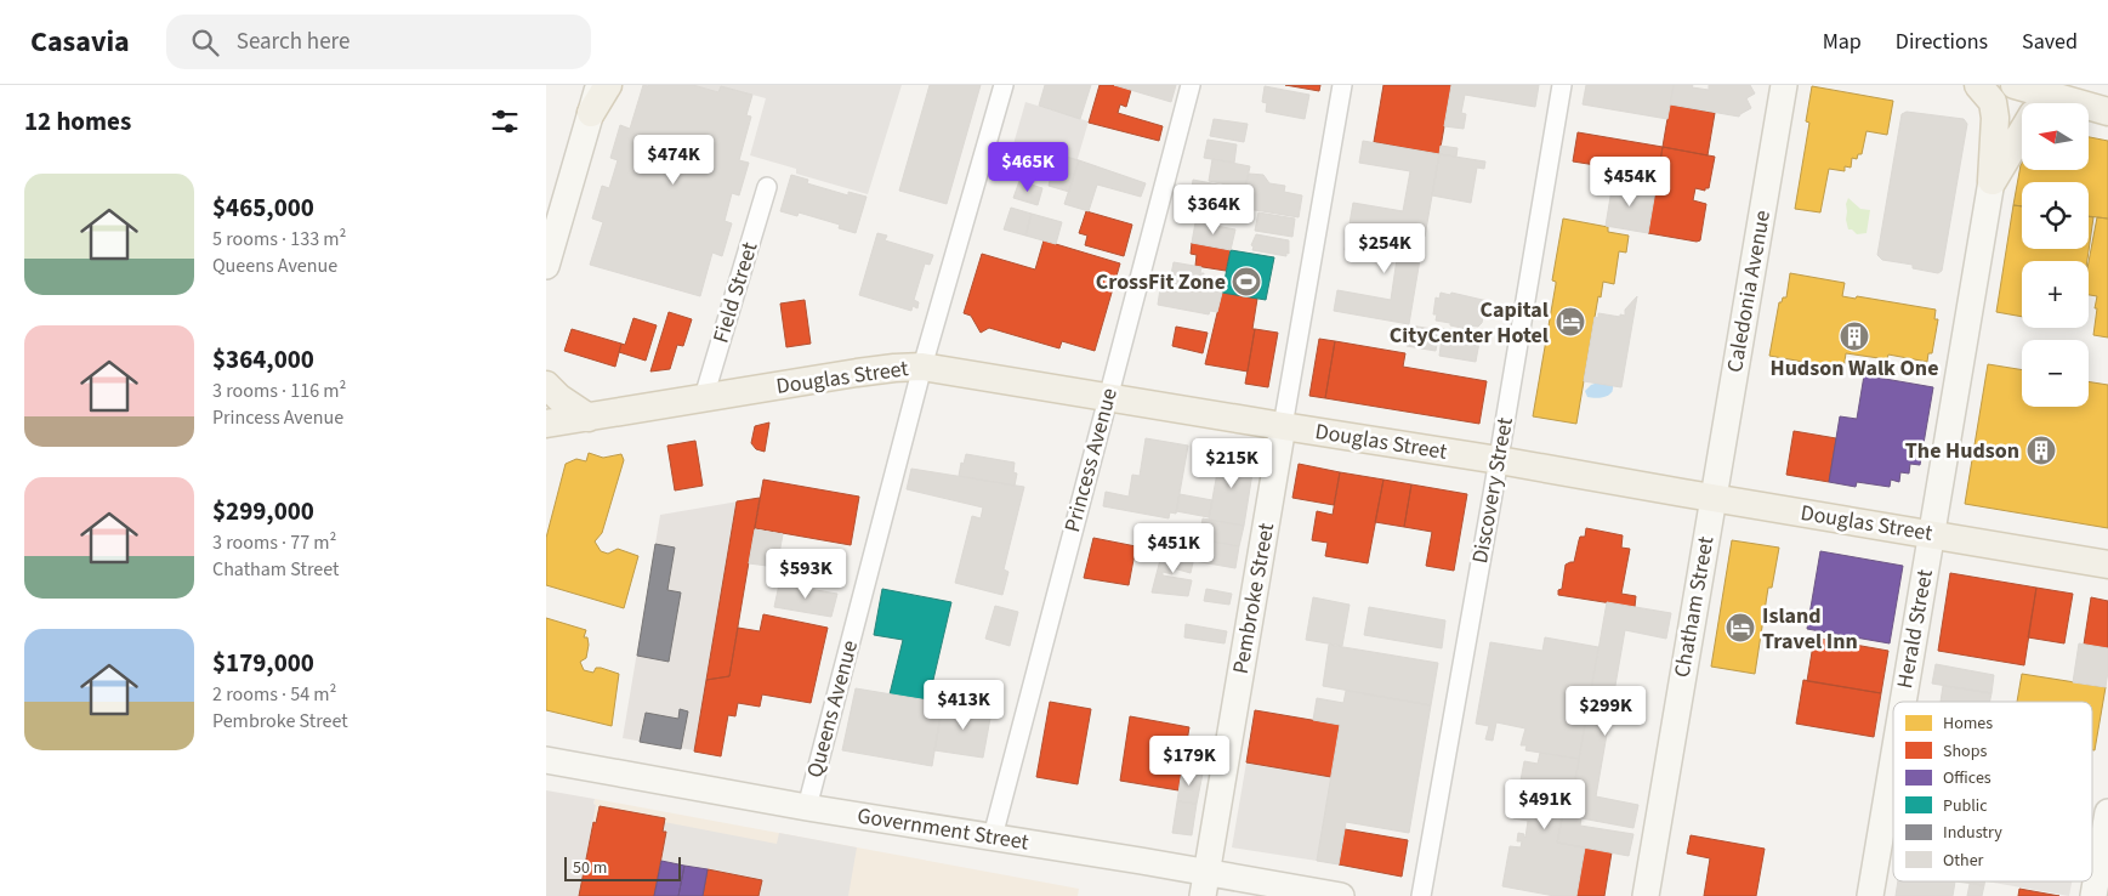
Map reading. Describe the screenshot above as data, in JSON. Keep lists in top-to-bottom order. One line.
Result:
{"streets":{"main road":["Douglas Street"],"street":["Caledonia Avenue","Field Street","Princess Avenue","Discovery Street","Pembroke Street","Chatham Street","Herald Street","Queens Avenue","Government Street"]},"crossings":[["Caledonia Avenue","Douglas Street"],["Caledonia Avenue","Chatham Street"],["Field Street","Douglas Street"],["Douglas Street","Princess Avenue"],["Douglas Street","Discovery Street"],["Douglas Street","Pembroke Street"],["Douglas Street","Chatham Street"],["Douglas Street","Herald Street"],["Douglas Street","Queens Avenue"],["Princess Avenue","Government Street"],["Pembroke Street","Government Street"],["Queens Avenue","Government Street"]],"places":{"sports":["CrossFit Zone"],"hotel":["Capital CityCenter Hotel","Island Travel Inn"],"building":["Hudson Walk One","The Hudson"]},"legend":["Homes","Shops","Offices","Public","Industry","Other"],"scale_bar":"50 m","north":"left","page":{"header":"Casavia","search":"Search here","nav":["Map","Directions","Saved"],"heading":"12 homes","map_buttons":["+","−"],"price":["$474K","$465K","$454K","$364K","$254K","$215K","$451K","$593K","$413K","$299K","$179K","$491K"],"list":[{"name":"$465,000","note":"5 rooms · 133 m² · Queens Avenue"},{"name":"$364,000","note":"3 rooms · 116 m² · Princess Avenue"},{"name":"$299,000","note":"3 rooms · 77 m² · Chatham Street"},{"name":"$179,000","note":"2 rooms · 54 m² · Pembroke Street"}],"scale":"50 m"}}
